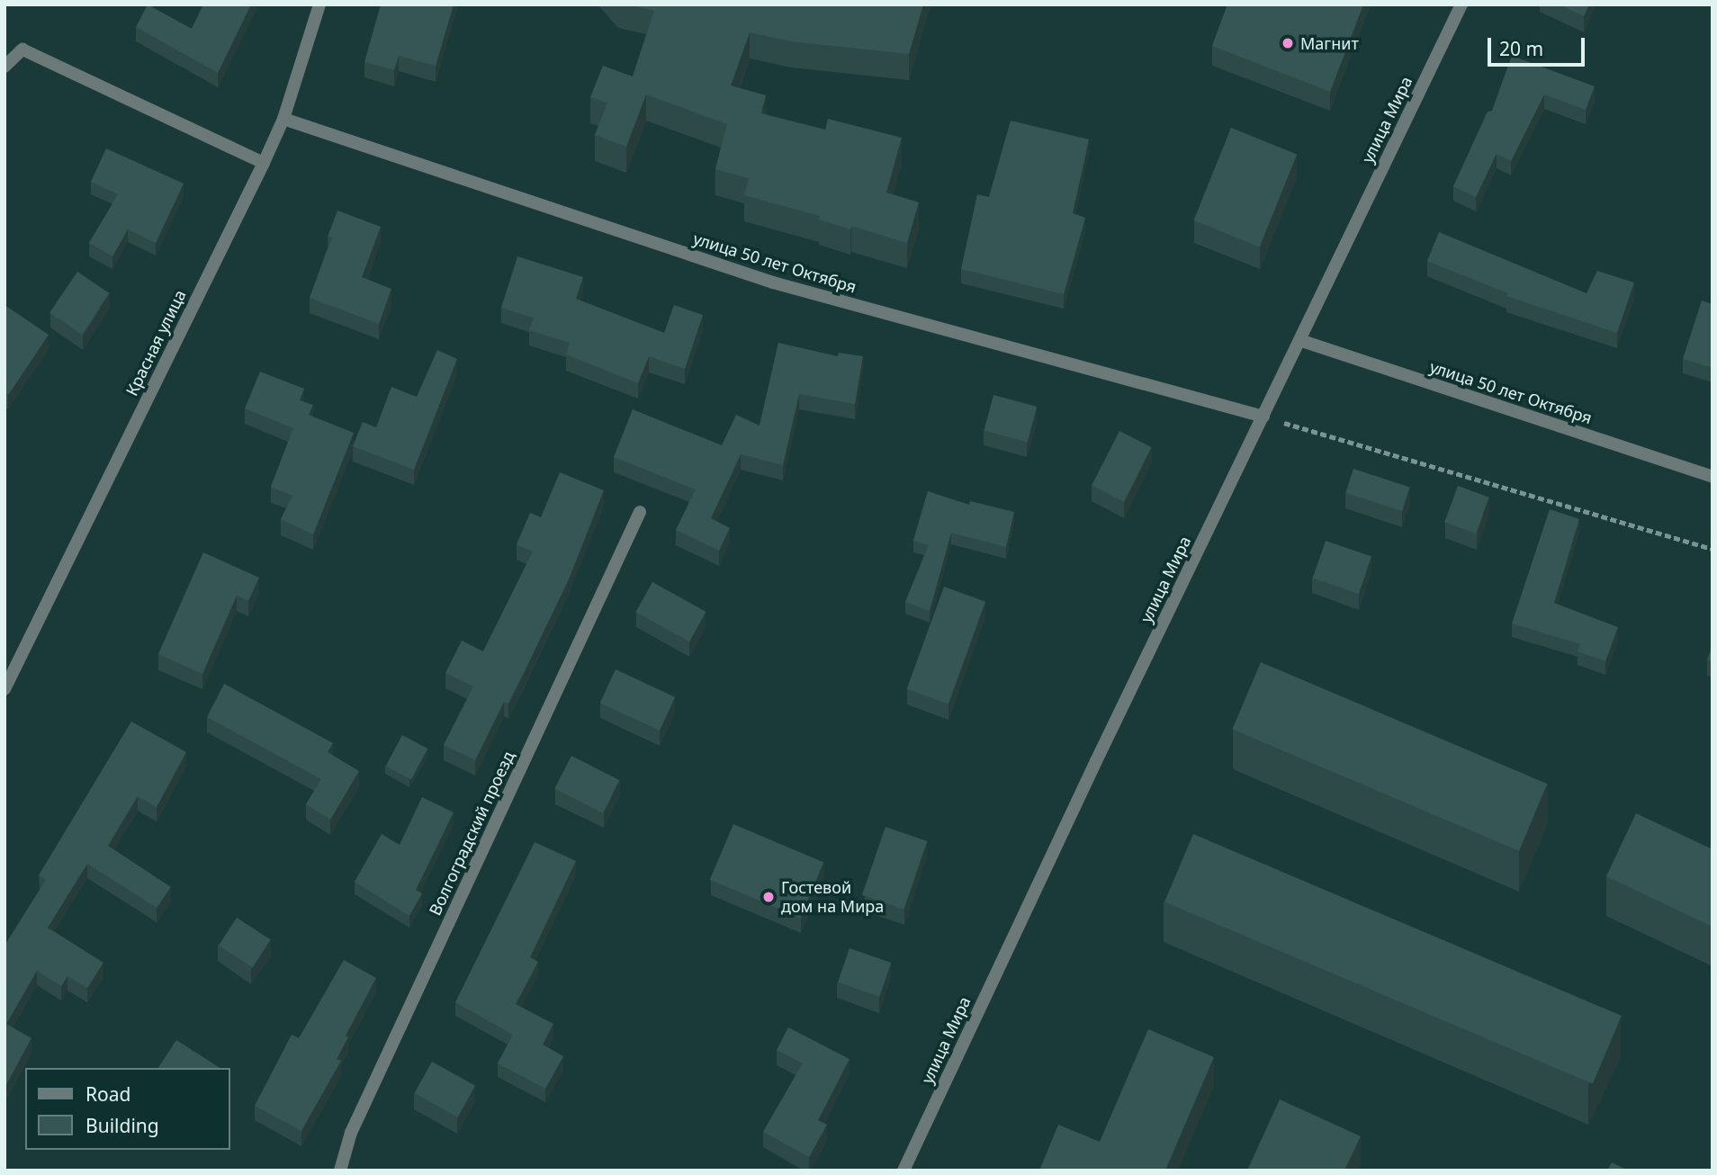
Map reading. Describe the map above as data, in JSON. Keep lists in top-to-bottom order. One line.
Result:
{"streets":{"street":["улица Мира","улица 50 лет Октября","Красная улица","Волгоградский проезд"]},"crossings":[["улица Мира","улица 50 лет Октября"],["улица 50 лет Октября","Красная улица"]],"places":["Магнит","Гостевой дом на Мира"],"legend":["Road","Building"],"scale_bar":"20 m"}
